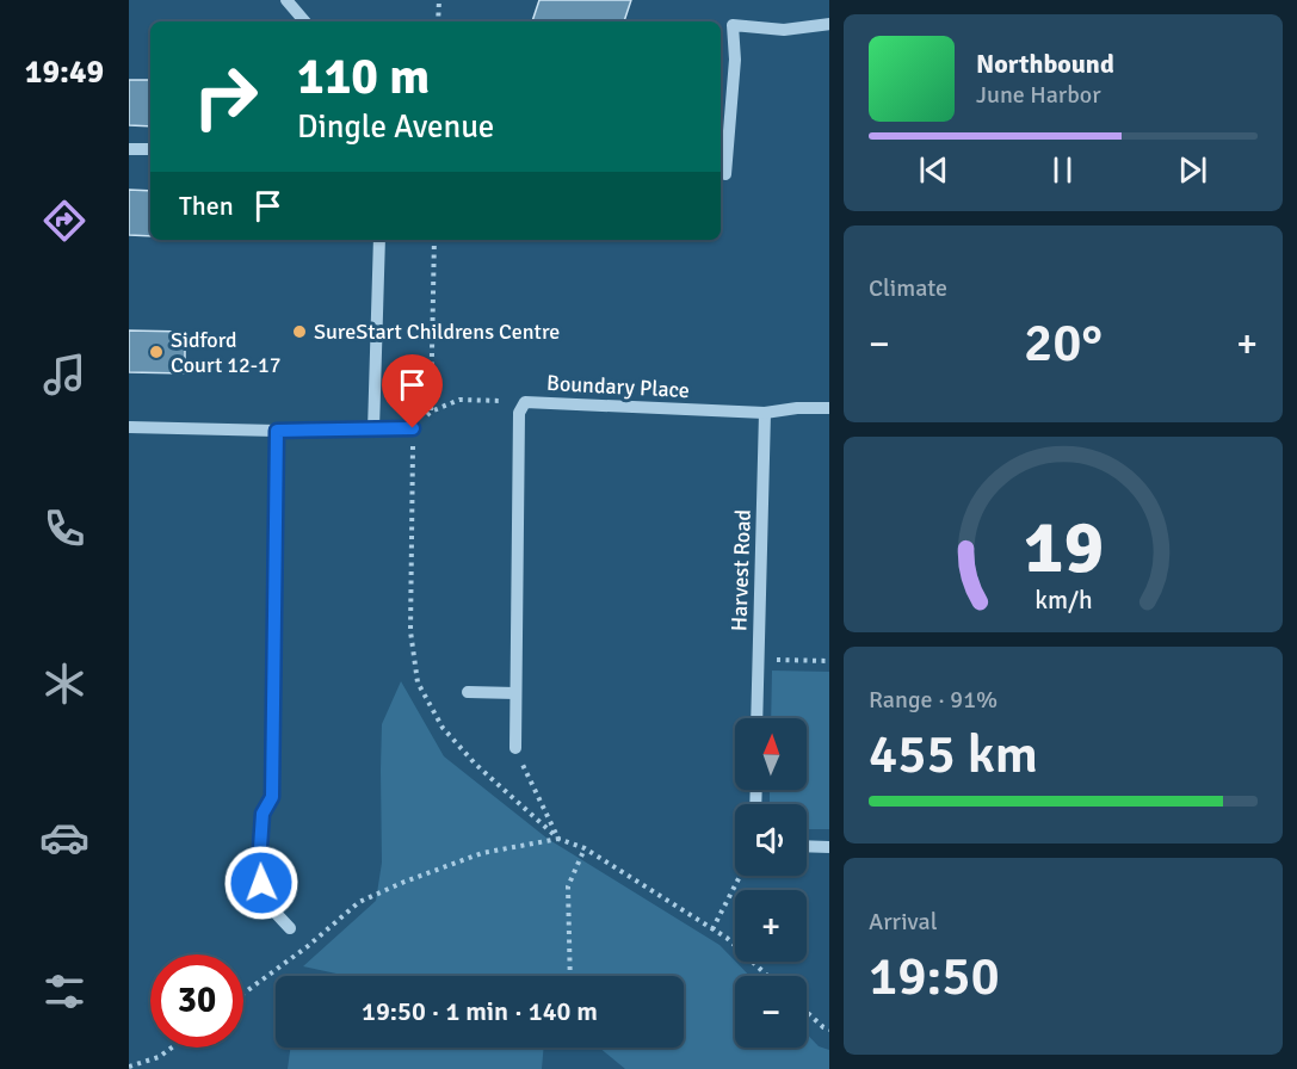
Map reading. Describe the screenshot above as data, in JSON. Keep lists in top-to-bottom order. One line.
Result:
{"streets":{"street":["Boundary Place","Harvest Road"]},"crossings":[["Boundary Place","Harvest Road"]],"places":["SureStart Childrens Centre","Sidford Court 12-17"],"north":"top","page":{"tabs":"19:49","turn":["110 m","Dingle Avenue"],"song":["Northbound","June Harbor"],"then":"Then","tile":["Climate",["Range · 91%","455 km"],["Arrival","19:50"]],"heat":["−","20°","+"],"map_buttons":["+","−"],"limit":"30","trip":"19:50 · 1 min · 140 m","gauge":["19","km/h"]}}
